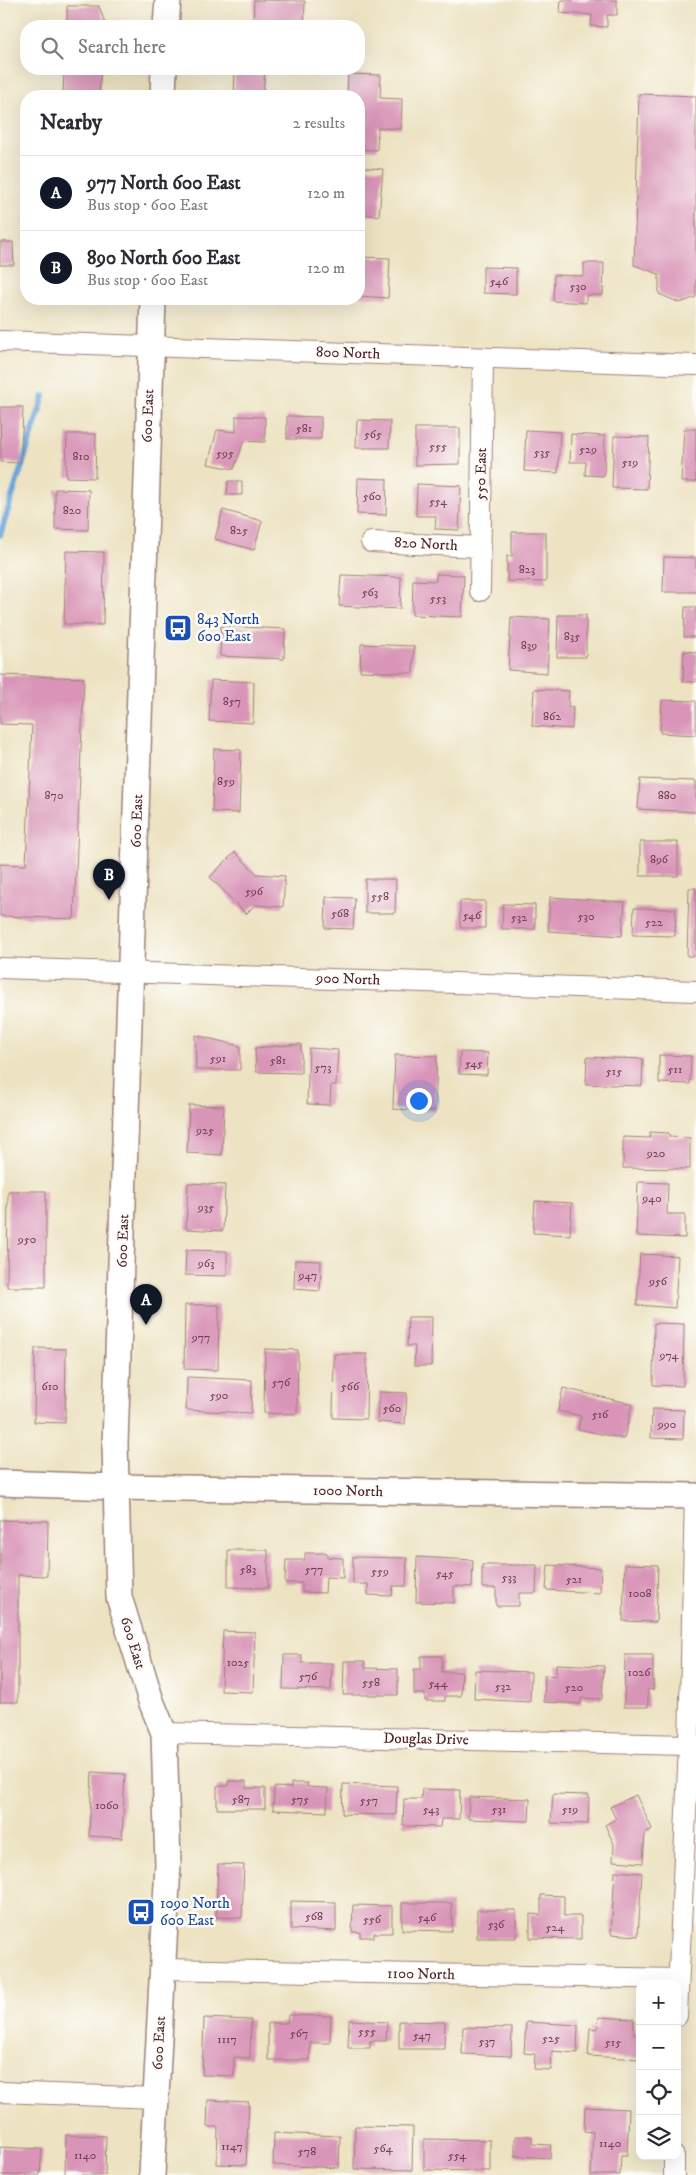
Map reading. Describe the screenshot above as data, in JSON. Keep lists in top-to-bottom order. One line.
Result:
{"streets":{"street":["800 North","600 East","550 East","820 North","900 North","1000 North","Douglas Drive","1100 North"]},"crossings":[["800 North","600 East"],["800 North","550 East"],["600 East","900 North"],["600 East","1000 North"],["600 East","Douglas Drive"],["600 East","1100 North"],["550 East","820 North"]],"places":{"bus stop":["843 North 600 East","1090 North 600 East"]},"house_numbers":["546","530","581","565","555","529","535","595","810","519","560","554","820","825","823","563","553","835","839","857","862","859","870","880","896","596","558","568","546","530","532","522","591","581","545","573","511","515","925","920","940","935","950","963","947","956","977","974","576","610","566","590","560","516","990","583","577","559","545","533","521","1008","1025","1026","576","558","544","532","520","587","575","557","1060","543","531","519","568","546","556","536","524","555","567","547","525","1117","537","515","1140","1147","564","578","1140","554"],"page":{"search":"Search here","heading":["Nearby","2 results"],"list":[{"mark":"A","name":"977 North 600 East","note":"Bus stop · 600 East","value":"120 m"},{"mark":"B","name":"890 North 600 East","note":"Bus stop · 600 East","value":"120 m"}],"pins":["B","A"],"map_buttons":["+","−"]}}
